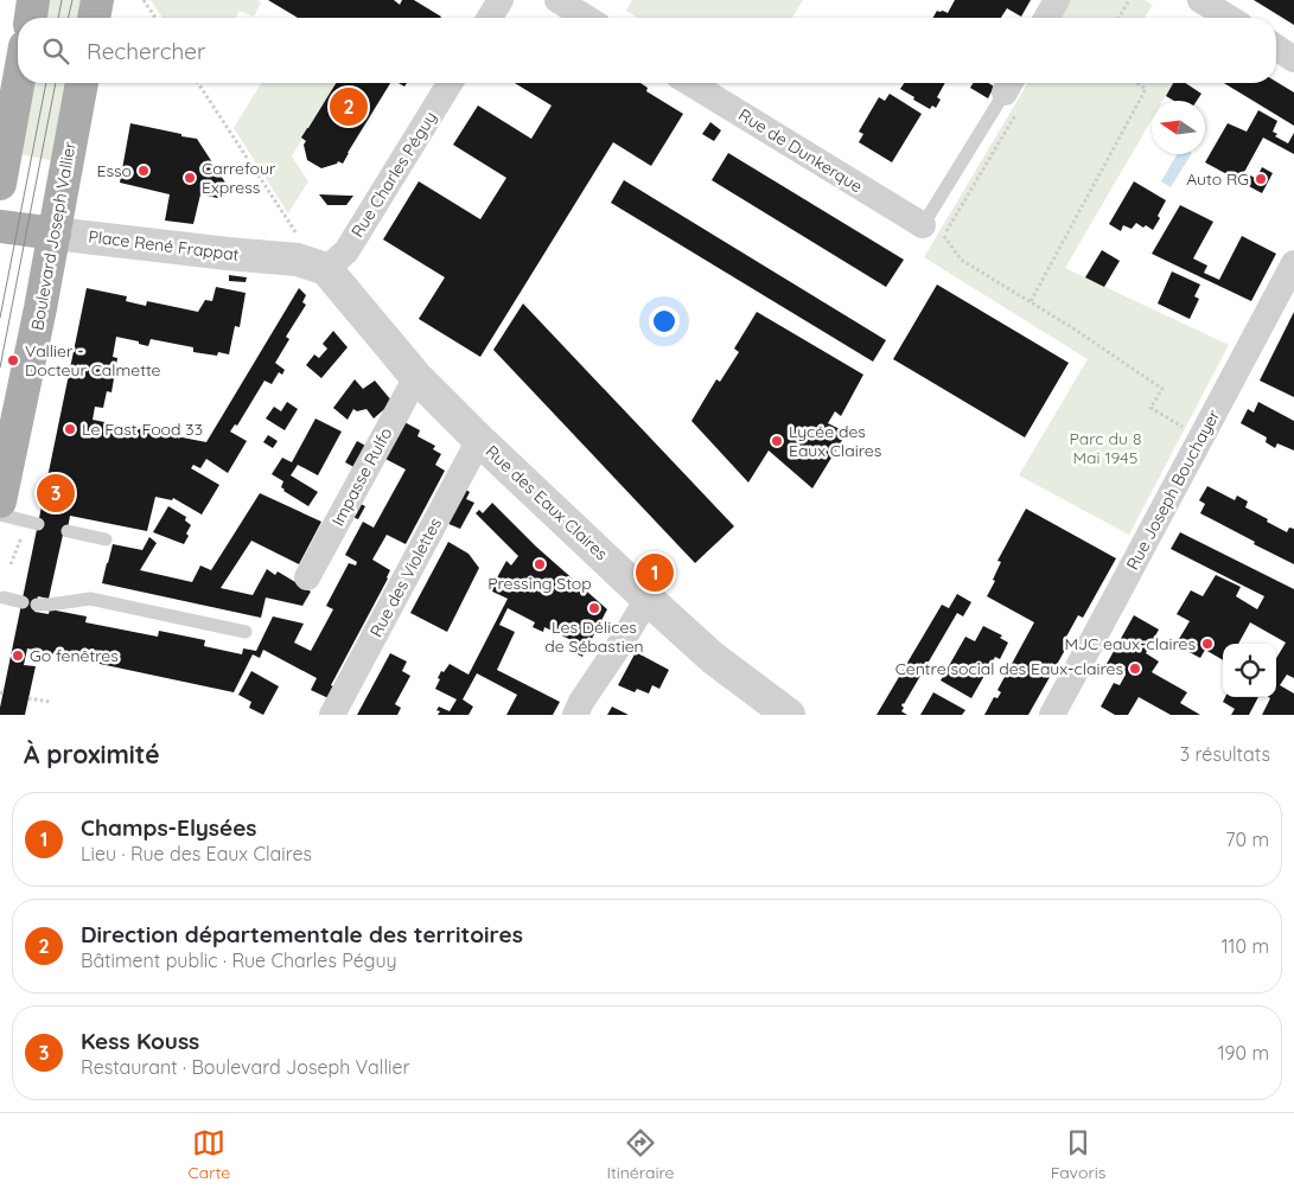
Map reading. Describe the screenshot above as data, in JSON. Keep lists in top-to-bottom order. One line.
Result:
{"streets":{"main road":["Boulevard Joseph Vallier","Place René Frappat"],"street":["Rue de Dunkerque","Rue Charles Péguy","Impasse Rulfo","Rue Joseph Bouchayer","Rue des Eaux Claires","Rue des Violettes"]},"crossings":[["Rue Charles Péguy","Place René Frappat"],["Rue Charles Péguy","Rue des Eaux Claires"],["Boulevard Joseph Vallier","Place René Frappat"],["Place René Frappat","Rue des Eaux Claires"],["Impasse Rulfo","Rue des Eaux Claires"],["Rue des Eaux Claires","Rue des Violettes"]],"parks":["Parc du 8 Mai 1945"],"places":["Esso","Carrefour Express","Auto RG","Vallier - Docteur Calmette","Le Fast Food 33","Lycée des Eaux Claires","Pressing Stop","Les Délices de Sébastien","MJC eaux-claires","Go fenêtres","Centre social des Eaux-claires"],"north":"left","page":{"search":"Rechercher","pins":["2","3","1"],"heading":["À proximité","3 résultats"],"list":[{"mark":"1","name":"Champs-Elysées","note":"Lieu · Rue des Eaux Claires","value":"70 m"},{"mark":"2","name":"Direction départementale des territoires","note":"Bâtiment public · Rue Charles Péguy","value":"110 m"},{"mark":"3","name":"Kess Kouss","note":"Restaurant · Boulevard Joseph Vallier","value":"190 m"}],"nav":["Carte","Itinéraire","Favoris"]}}
